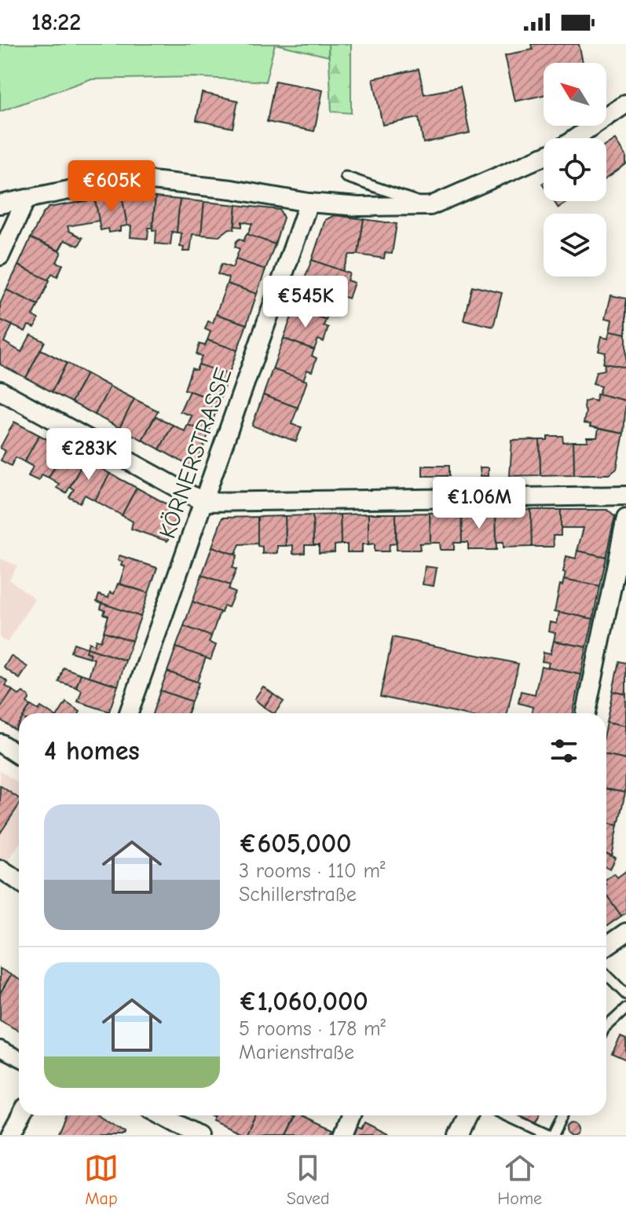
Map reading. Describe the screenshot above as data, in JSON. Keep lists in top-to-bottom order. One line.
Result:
{"streets":{"street":["KÖRNERSTRASSE"]},"north":"top left","page":{"status":"18:22","price":["€605K","€545K","€283K","€1.06M"],"heading":"4 homes","list":[{"name":"€605,000","note":"3 rooms · 110 m² · Schillerstraße"},{"name":"€1,060,000","note":"5 rooms · 178 m² · Marienstraße"}],"tabs":["Map","Saved","Home"]}}
